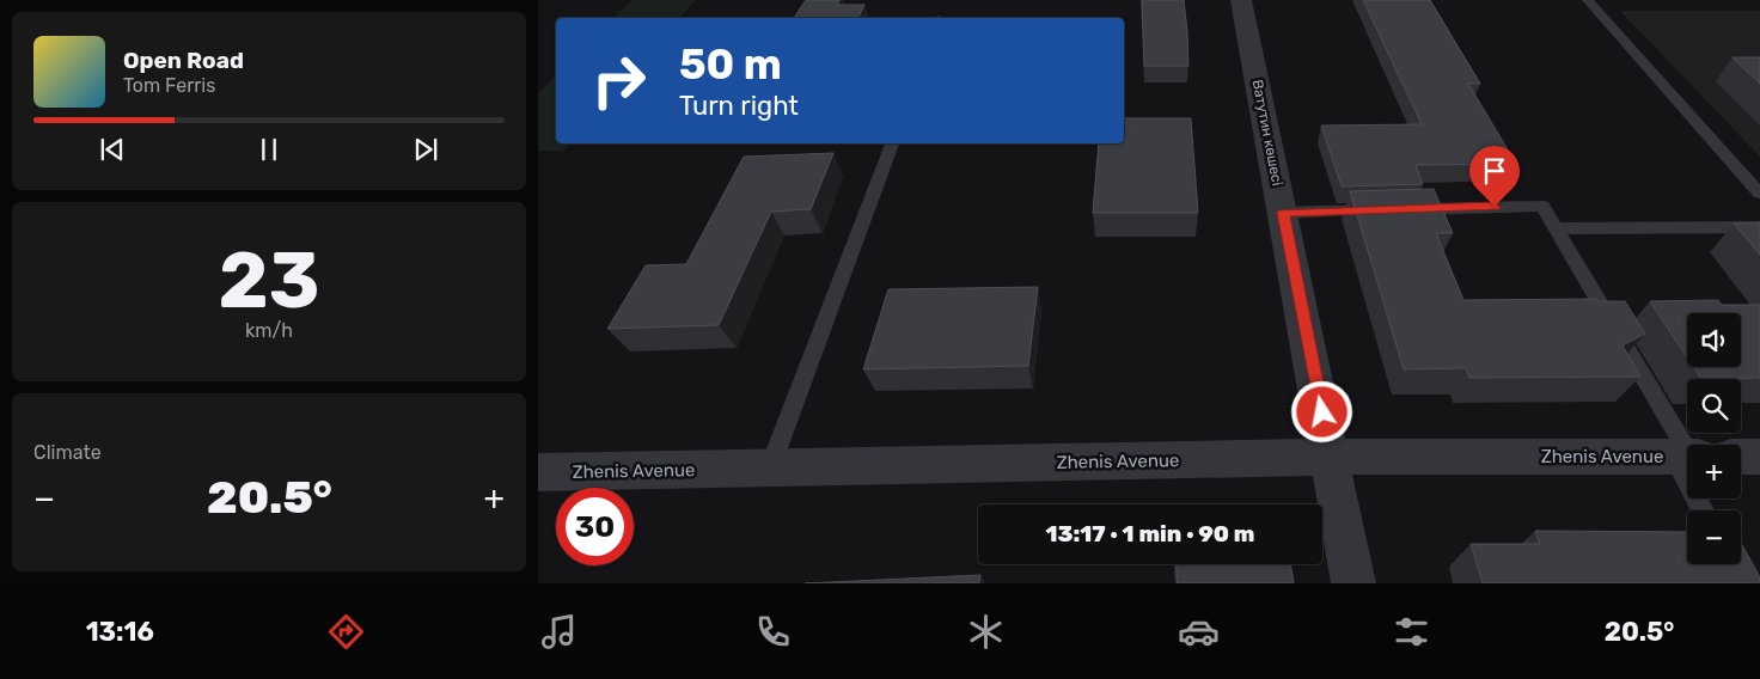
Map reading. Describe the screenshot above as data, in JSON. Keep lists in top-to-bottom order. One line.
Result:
{"streets":{"street":["Ватутин көшесі","Zhenis Avenue"]},"crossings":[["Ватутин көшесі","Zhenis Avenue"]],"page":{"turn":["50 m","Turn right"],"song":["Open Road","Tom Ferris"],"tile":[["23","km/h"],"Climate"],"map_buttons":["+","−"],"heat":["−","20.5°","+"],"limit":"30","trip":"13:17 · 1 min · 90 m","tabs":["13:16","20.5°"]}}
